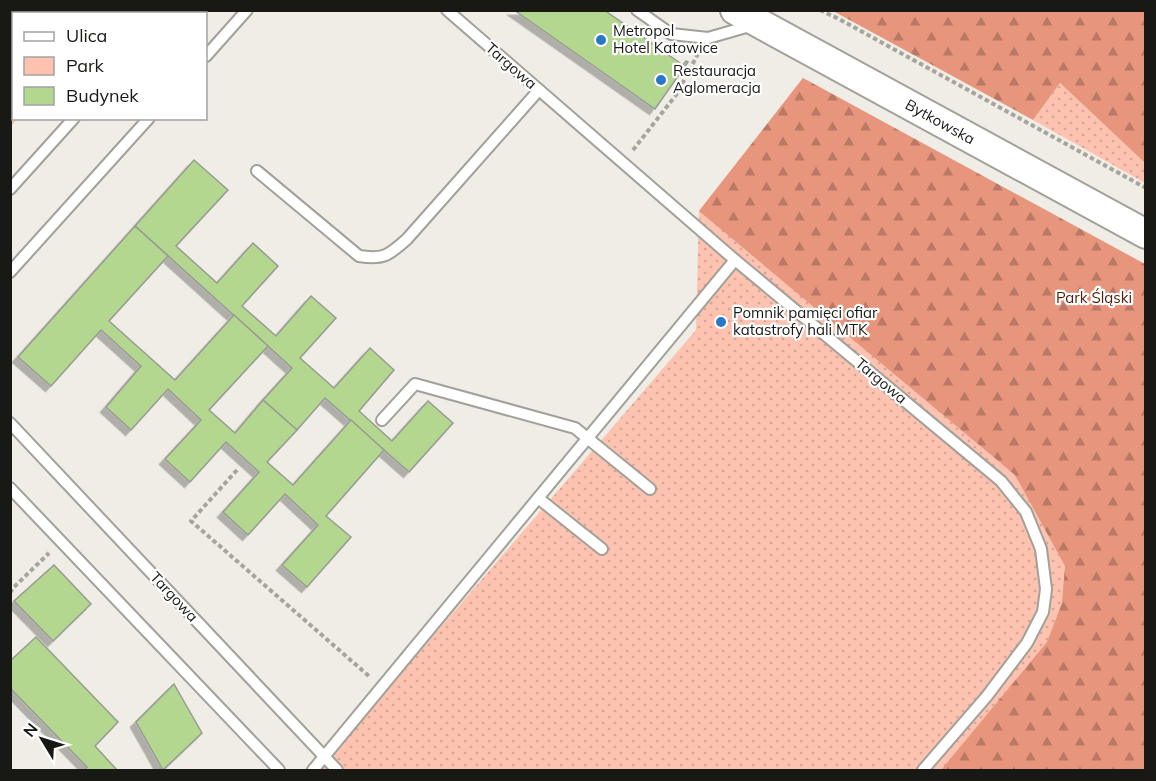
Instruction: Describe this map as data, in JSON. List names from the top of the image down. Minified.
{"streets":{"street":["Bytkowska"],"lane":["Targowa"]},"parks":["Park Śląski"],"places":["Metropol Hotel Katowice","Restauracja Aglomeracja","Pomnik pamięci ofiar katastrofy hali MTK"],"legend":["Ulica","Park","Budynek"],"north":"top left"}
